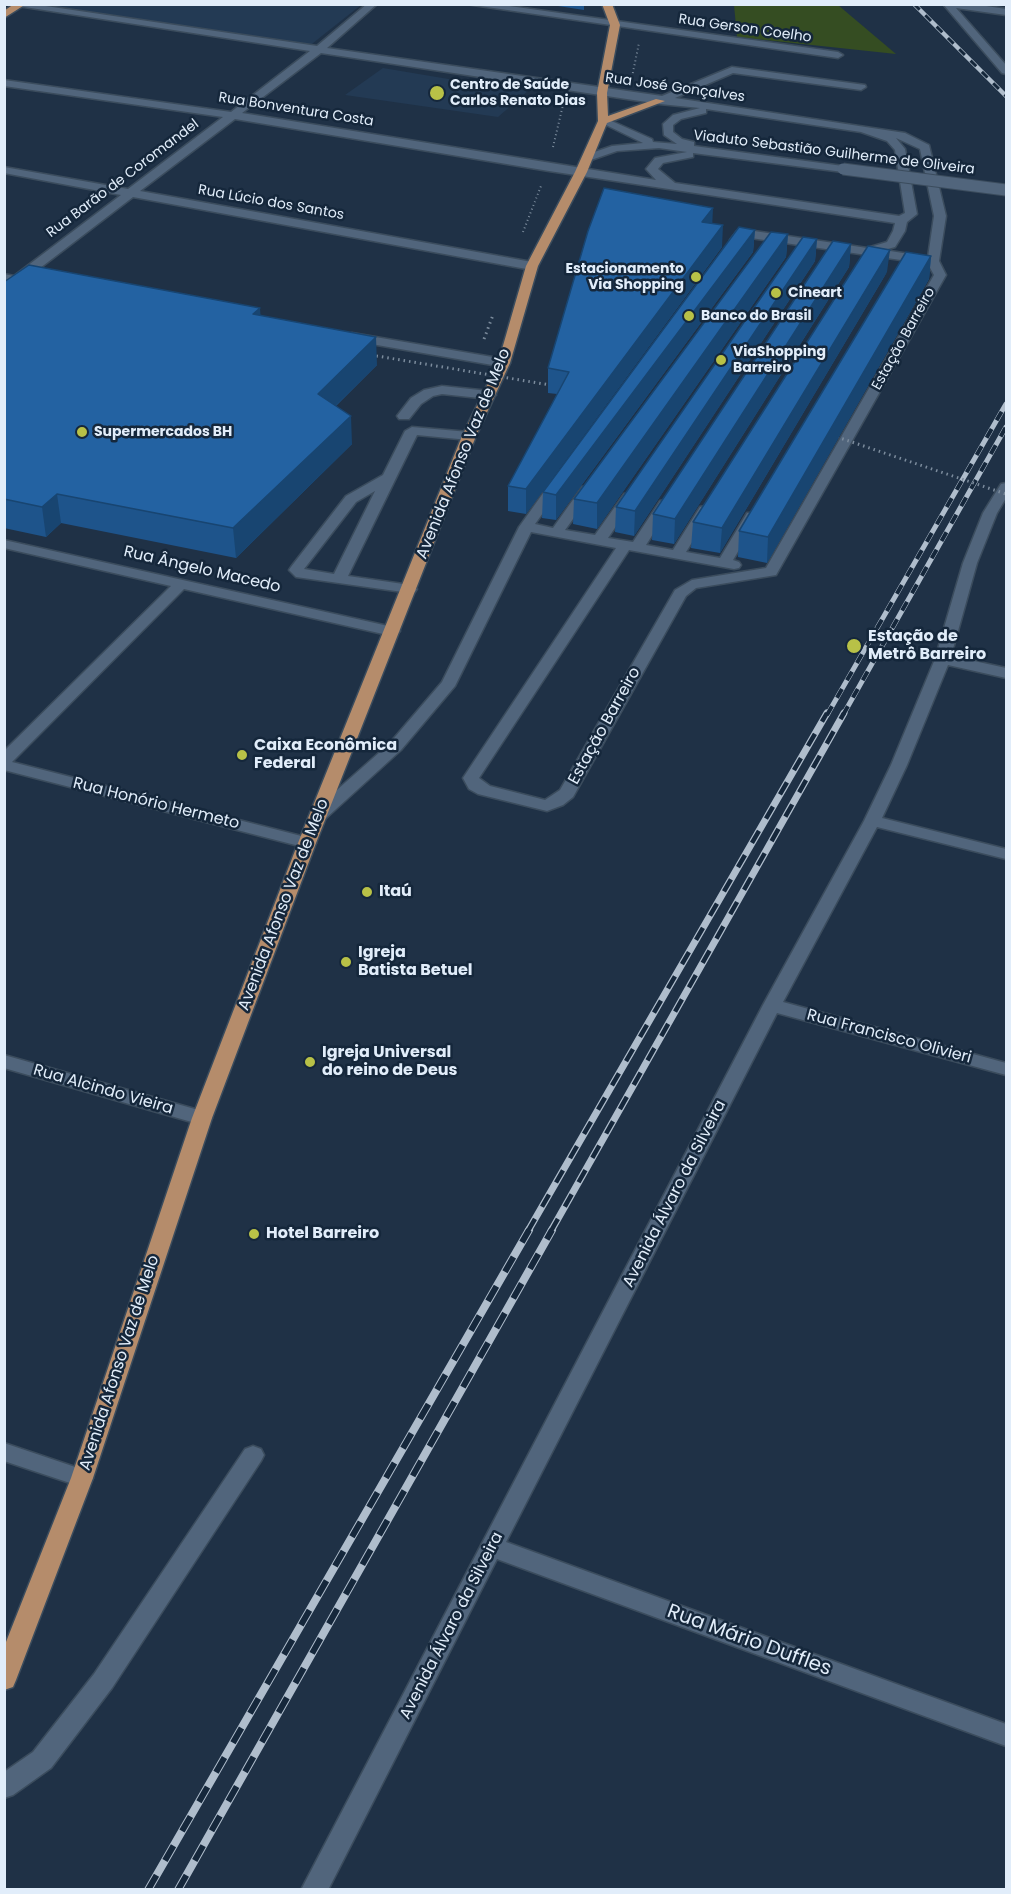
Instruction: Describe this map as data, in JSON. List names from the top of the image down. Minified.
{"streets":{"main road":["Avenida Afonso Vaz de Melo"],"street":["Rua Gerson Coelho","Rua José Gonçalves","Rua Bonventura Costa","Viaduto Sebastião Guilherme de Oliveira","Rua Barão de Coromandel","Rua Lúcio dos Santos","Estação Barreiro","Rua Ângelo Macedo","Rua Honório Hermeto","Rua Francisco Olivieri","Rua Alcindo Vieira","Avenida Álvaro da Silveira","Rua Mário Duffles"]},"crossings":[["Rua Gerson Coelho","Avenida Afonso Vaz de Melo"],["Rua José Gonçalves","Rua Barão de Coromandel"],["Rua José Gonçalves","Estação Barreiro"],["Rua José Gonçalves","Avenida Afonso Vaz de Melo"],["Rua Bonventura Costa","Viaduto Sebastião Guilherme de Oliveira"],["Rua Bonventura Costa","Rua Barão de Coromandel"],["Rua Bonventura Costa","Avenida Afonso Vaz de Melo"],["Viaduto Sebastião Guilherme de Oliveira","Avenida Afonso Vaz de Melo"],["Rua Barão de Coromandel","Rua Lúcio dos Santos"],["Rua Lúcio dos Santos","Avenida Afonso Vaz de Melo"],["Avenida Afonso Vaz de Melo","Rua Ângelo Macedo"],["Avenida Afonso Vaz de Melo","Rua Honório Hermeto"],["Avenida Afonso Vaz de Melo","Rua Alcindo Vieira"],["Rua Francisco Olivieri","Avenida Álvaro da Silveira"],["Avenida Álvaro da Silveira","Rua Mário Duffles"]],"places":["Centro de Saúde Carlos Renato Dias","Estacionamento Via Shopping","Cineart","Banco do Brasil","ViaShopping Barreiro","Supermercados BH","Estação de Metrô Barreiro","Caixa Econômica Federal","Itaú","Igreja Batista Betuel","Igreja Universal do reino de Deus","Hotel Barreiro"]}
